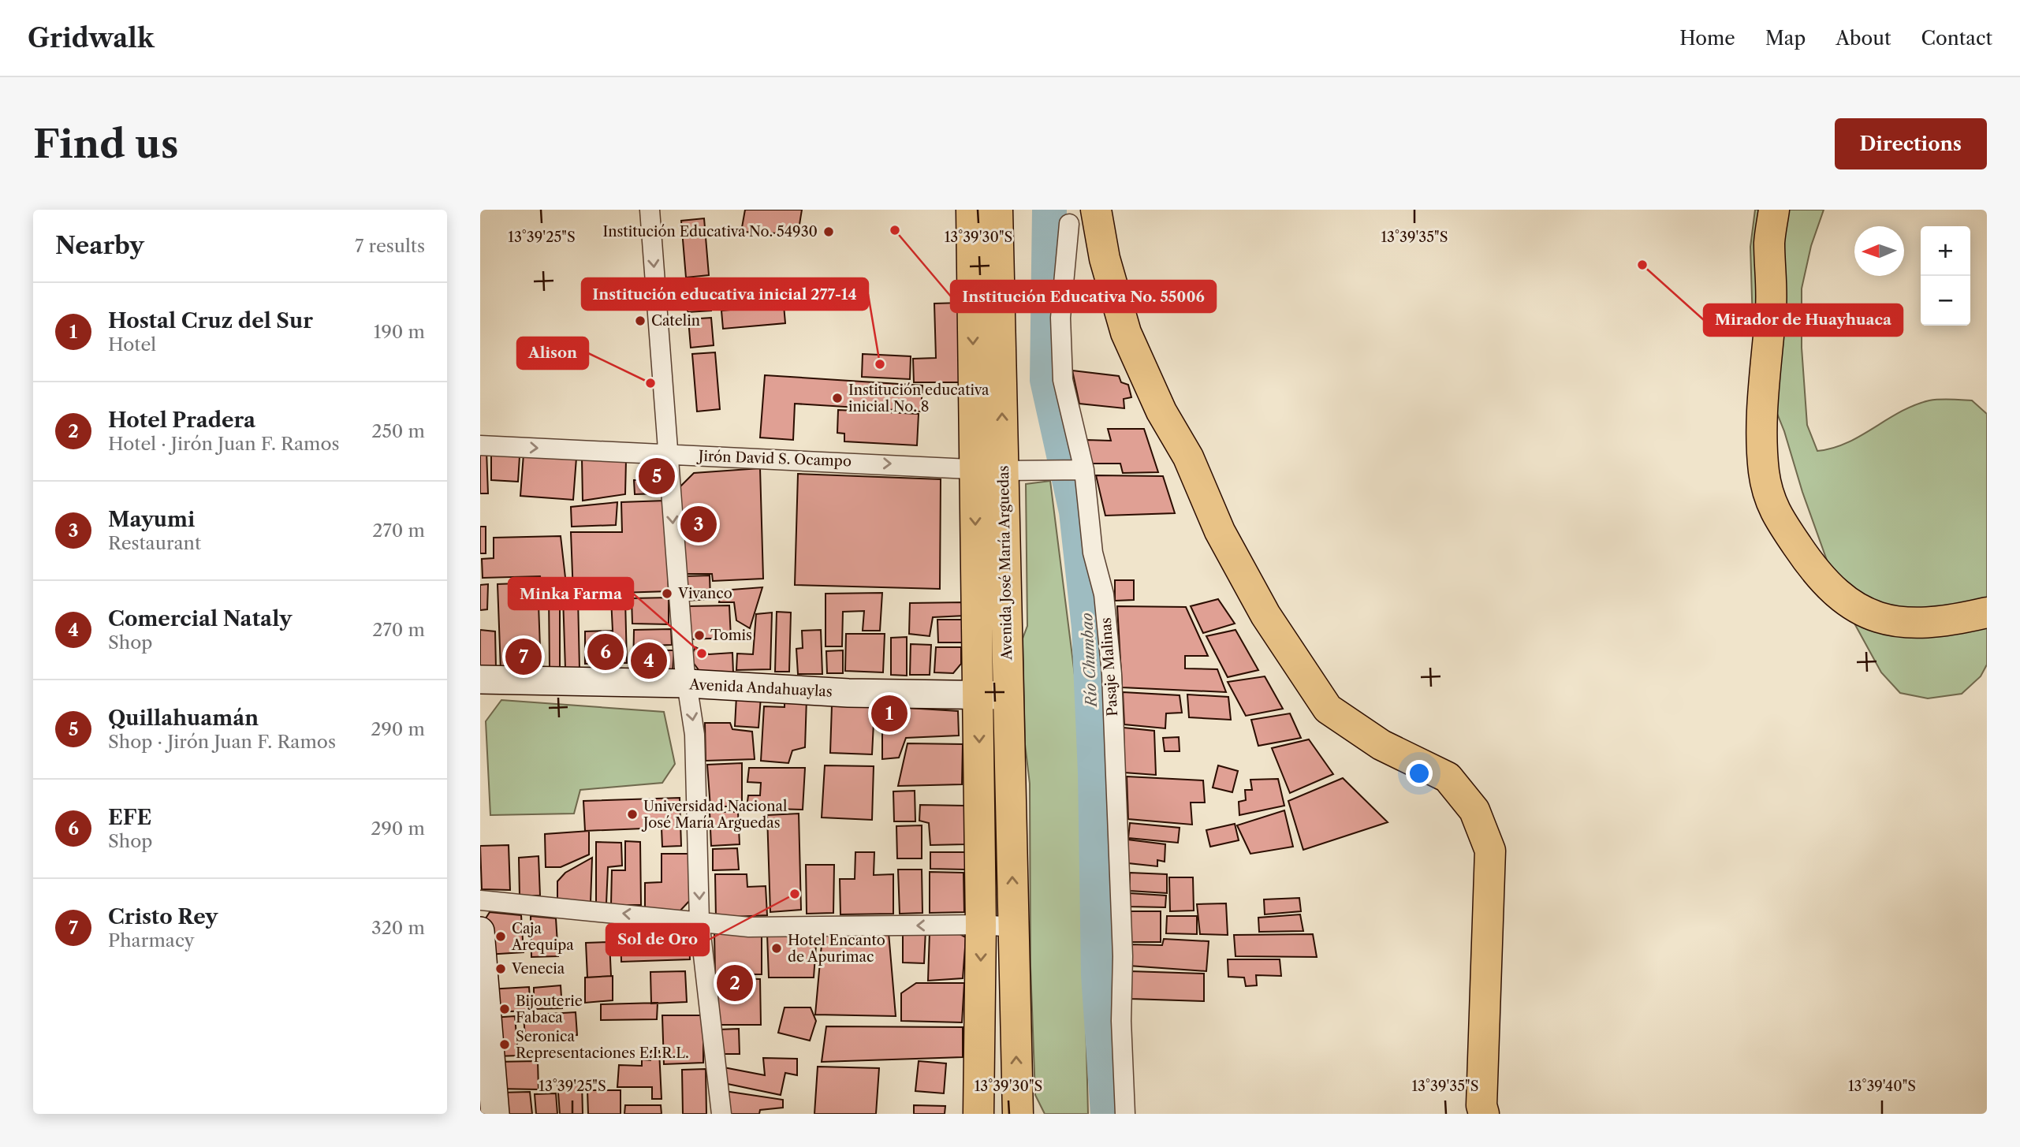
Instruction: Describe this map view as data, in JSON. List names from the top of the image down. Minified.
{"streets":{"highway":["Avenida José María Arguedas"],"street":["Jirón David S. Ocampo","Pasaje Malinas","Avenida Andahuaylas"]},"crossings":[["Jirón David S. Ocampo","Avenida José María Arguedas"],["Jirón David S. Ocampo","Pasaje Malinas"],["Avenida José María Arguedas","Avenida Andahuaylas"]],"one_way":["Jirón David S. Ocampo"],"water":["Río Chumbao"],"places":["Institución Educativa No. 55006","Institución Educativa No. 54930","Mirador de Huayhuaca","Catelin","Institución educativa inicial 277-14","Alison","Institución educativa inicial No. 8","Vivanco","Tomis","Minka Farma","Universidad Nacional José María Arguedas","Sol de Oro","Caja Arequipa","Hotel Encanto de Apurimac","Venecia","Bijouterie Fabaca","Seronica Representaciones E.I.R.L."],"north":"left","page":{"header":"Gridwalk","nav":["Home","Map","About","Contact"],"buttons":"Directions","title":"Find us","heading":["Nearby","7 results"],"map_buttons":["+","−"],"list":[{"mark":"1","name":"Hostal Cruz del Sur","note":"Hotel","value":"190 m"},{"mark":"2","name":"Hotel Pradera","note":"Hotel · Jirón Juan F. Ramos","value":"250 m"},{"mark":"3","name":"Mayumi","note":"Restaurant","value":"270 m"},{"mark":"4","name":"Comercial Nataly","note":"Shop","value":"270 m"},{"mark":"5","name":"Quillahuamán","note":"Shop · Jirón Juan F. Ramos","value":"290 m"},{"mark":"6","name":"EFE","note":"Shop","value":"290 m"},{"mark":"7","name":"Cristo Rey","note":"Pharmacy","value":"320 m"}],"pins":["5","3","6","7","4","1","2"]},"coordinates":["13°39'25\"S","13°39'30\"S","13°39'35\"S","13°39'40\"S"]}
